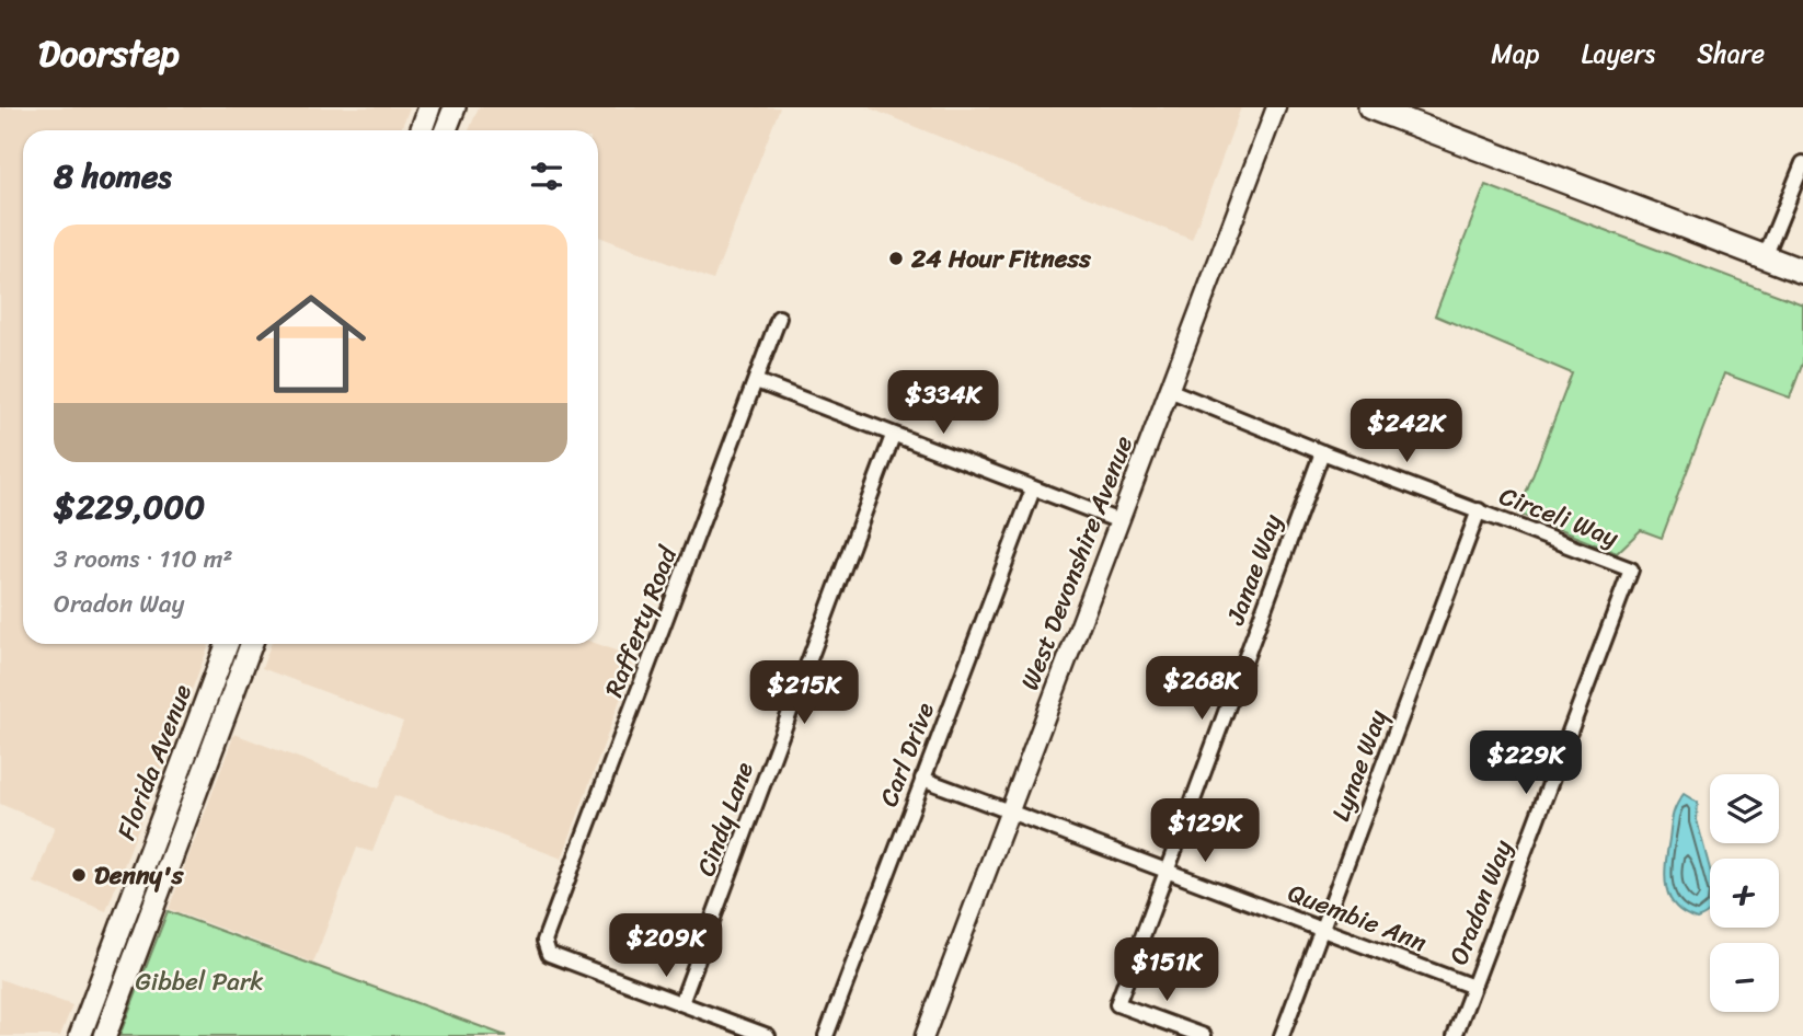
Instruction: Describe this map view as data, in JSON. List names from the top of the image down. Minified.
{"streets":{"main road":["Florida Avenue"],"street":["Circeli Way","West Devonshire Avenue","Janae Way","Rafferty Road","Carl Drive","Lynae Way","Cindy Lane","Oradon Way","Quembie Ann"]},"crossings":[["Circeli Way","West Devonshire Avenue"],["Circeli Way","Janae Way"],["Circeli Way","Lynae Way"],["Circeli Way","Oradon Way"],["West Devonshire Avenue","Quembie Ann"],["Janae Way","Quembie Ann"],["Rafferty Road","Cindy Lane"],["Carl Drive","Quembie Ann"],["Lynae Way","Quembie Ann"],["Oradon Way","Quembie Ann"]],"parks":["Gibbel Park"],"places":["24 Hour Fitness","Denny's"],"page":{"header":"Doorstep","nav":["Map","Layers","Share"],"heading":"8 homes","list":[{"name":"$229,000","note":"3 rooms · 110 m² · Oradon Way"}],"price":["$334K","$242K","$268K","$215K","$229K","$129K","$209K","$151K"],"map_buttons":["+","−"]}}
